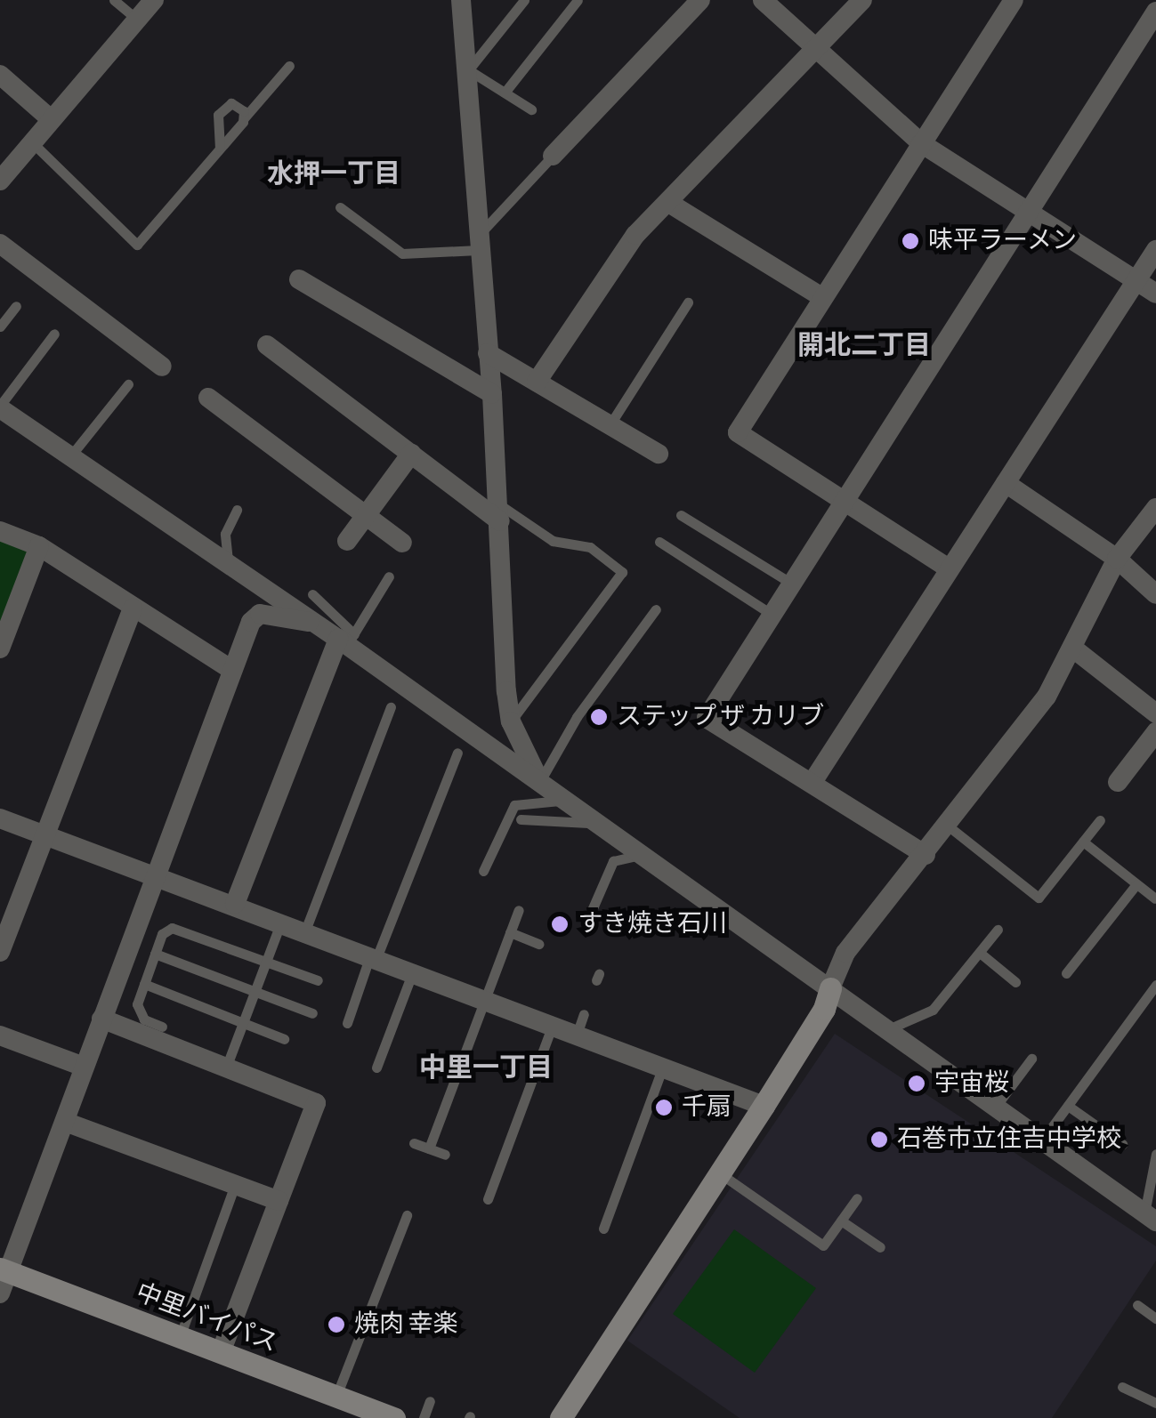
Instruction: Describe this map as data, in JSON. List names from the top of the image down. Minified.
{"streets":{"street":["中里バイパス"]},"districts":["水押一丁目","開北二丁目","中里一丁目"],"places":["味平ラーメン","ステップ ザ カリブ","すき焼き石川","宇宙桜","千扇","石巻市立住吉中学校","焼肉 幸楽"]}
